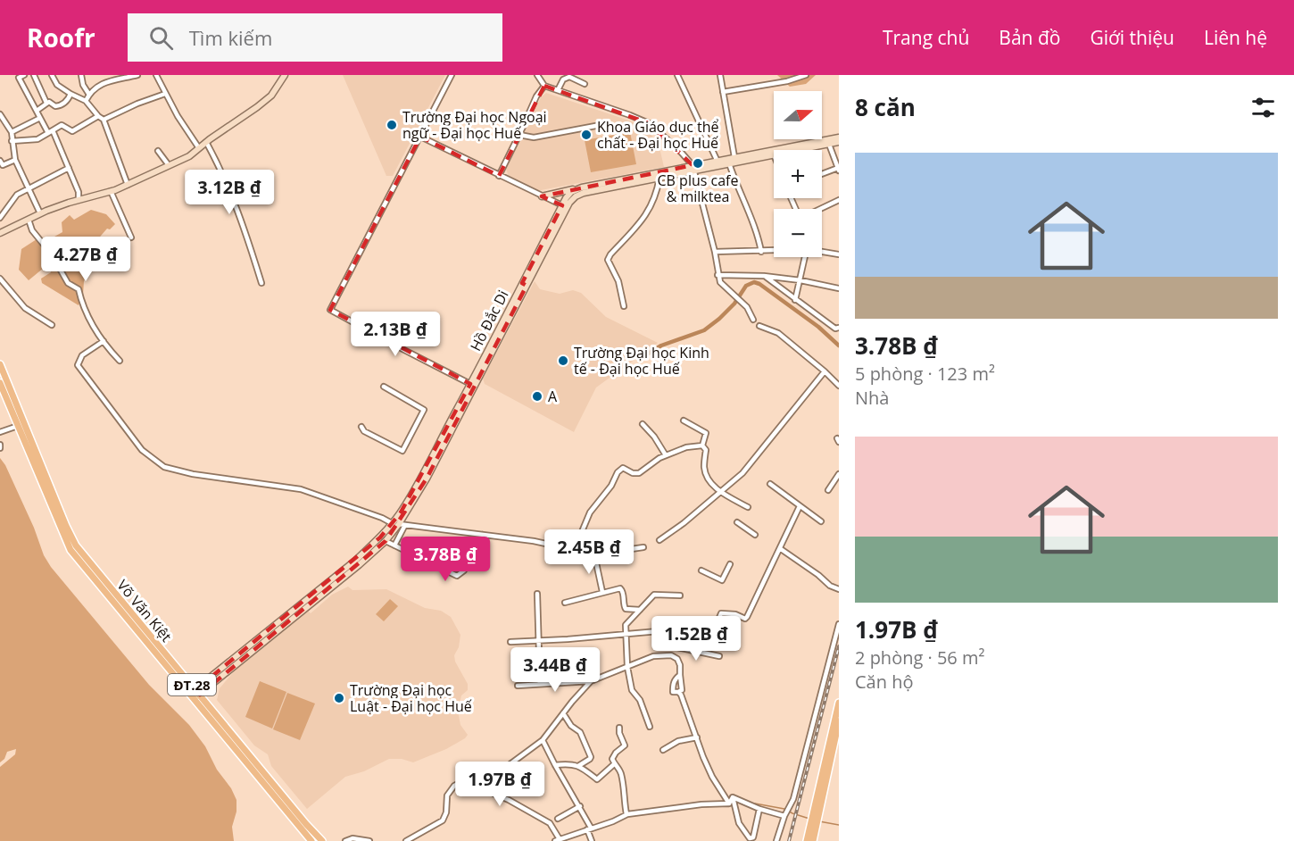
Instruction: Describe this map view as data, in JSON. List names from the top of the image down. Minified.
{"streets":{"main road":["Võ Văn Kiệt","ĐT.28"],"street":["Hồ Đắc Di"]},"crossings":[["Hồ Đắc Di","Võ Văn Kiệt"]],"places":["Trường Đại học Ngoại ngữ - Đại học Huế","Khoa Giáo dục thể chất - Đại học Huế","CB plus cafe & milktea","Trường Đại học Kinh tế - Đại học Huế","A","Trường Đại học Luật - Đại học Huế"],"north":"right","page":{"header":"Roofr","search":"Tìm kiếm","nav":["Trang chủ","Bản đồ","Giới thiệu","Liên hệ"],"heading":"8 căn","map_buttons":["+","−"],"list":[{"name":"3.78B ₫","note":"5 phòng · 123 m² · Nhà"},{"name":"1.97B ₫","note":"2 phòng · 56 m² · Căn hộ"}],"price":["3.12B ₫","4.27B ₫","2.13B ₫","2.45B ₫","3.78B ₫","1.52B ₫","3.44B ₫","1.97B ₫"]}}
